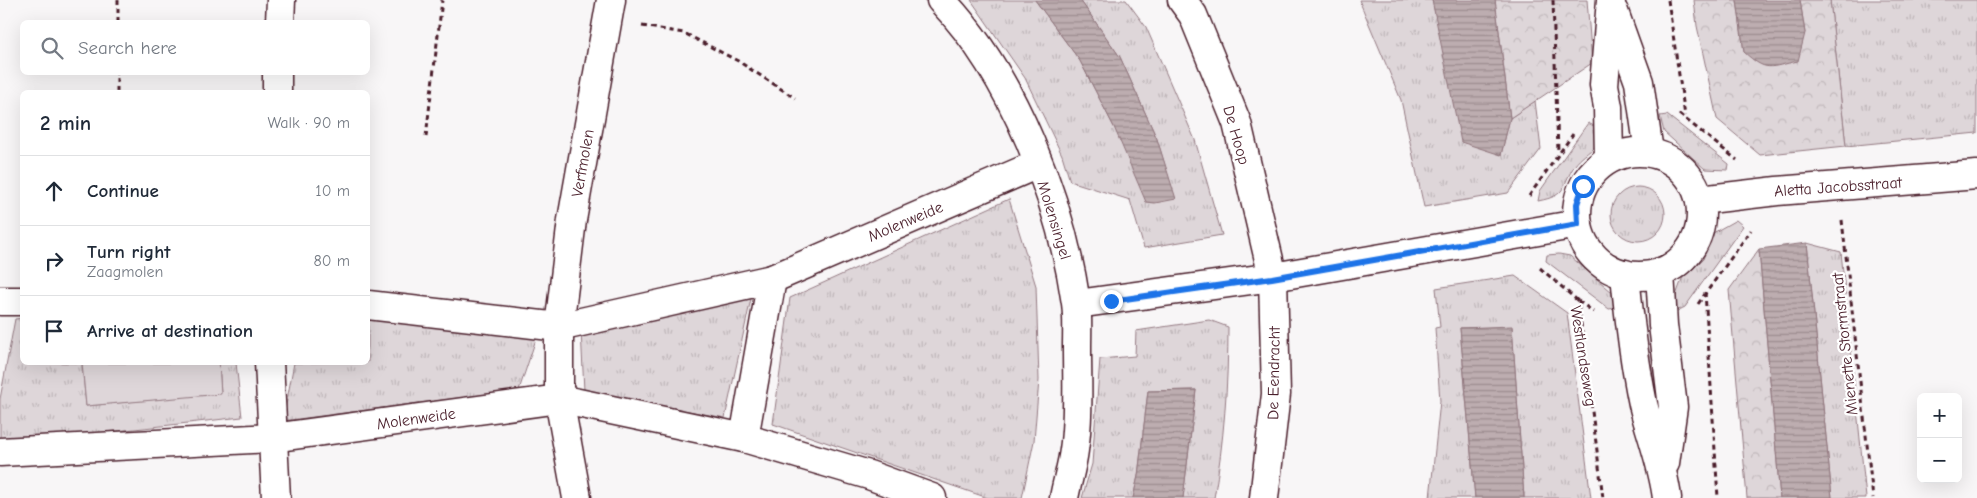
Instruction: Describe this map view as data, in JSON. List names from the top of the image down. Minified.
{"streets":{"street":["De Hoop","Verfmolen","Aletta Jacobsstraat","Molensingel","Molenweide","De Eendracht"],"path":["Mienette Stormstraat","Westlandseweg"]},"crossings":[["De Hoop","De Eendracht"],["Verfmolen","Molenweide"],["Aletta Jacobsstraat","Mienette Stormstraat"],["Molensingel","Molenweide"]],"page":{"search":"Search here","heading":["2 min","Walk · 90 m"],"list":[["Continue","10 m"],["Turn right","Zaagmolen","80 m"],"Arrive at destination"],"map_buttons":["+","−"]}}
